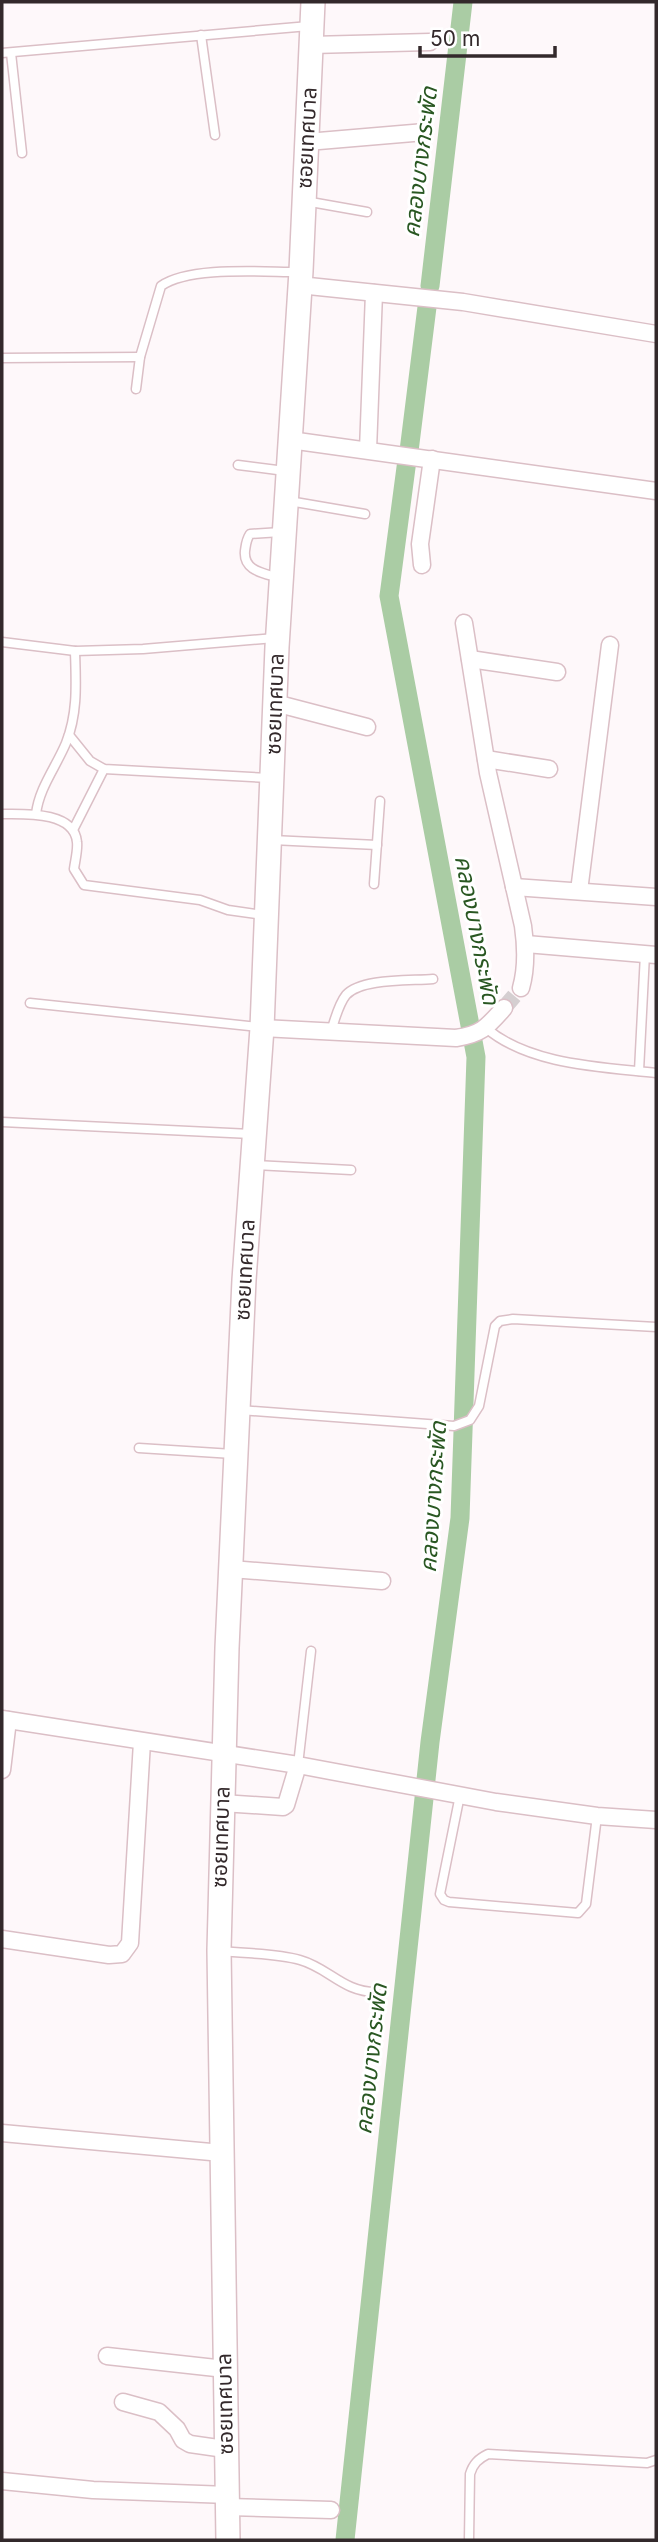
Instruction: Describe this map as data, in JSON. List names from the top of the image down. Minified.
{"streets":{"street":["ซอยเทศบาล"]},"water":["คลองบางกระพัด"],"scale_bar":"50 m"}
